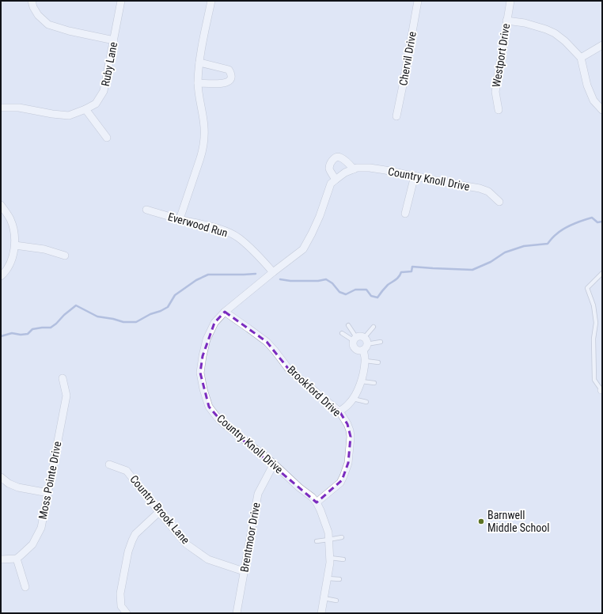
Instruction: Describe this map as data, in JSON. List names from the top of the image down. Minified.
{"streets":{"street":["Westport Drive","Chervil Drive","Ruby Lane","Country Knoll Drive","Everwood Run","Brookford Drive","Moss Pointe Drive","Country Brook Lane","Brentmoor Drive"]},"crossings":[["Country Knoll Drive","Everwood Run"],["Country Knoll Drive","Brookford Drive"],["Country Knoll Drive","Brentmoor Drive"],["Country Brook Lane","Brentmoor Drive"]],"places":["Barnwell Middle School"]}
